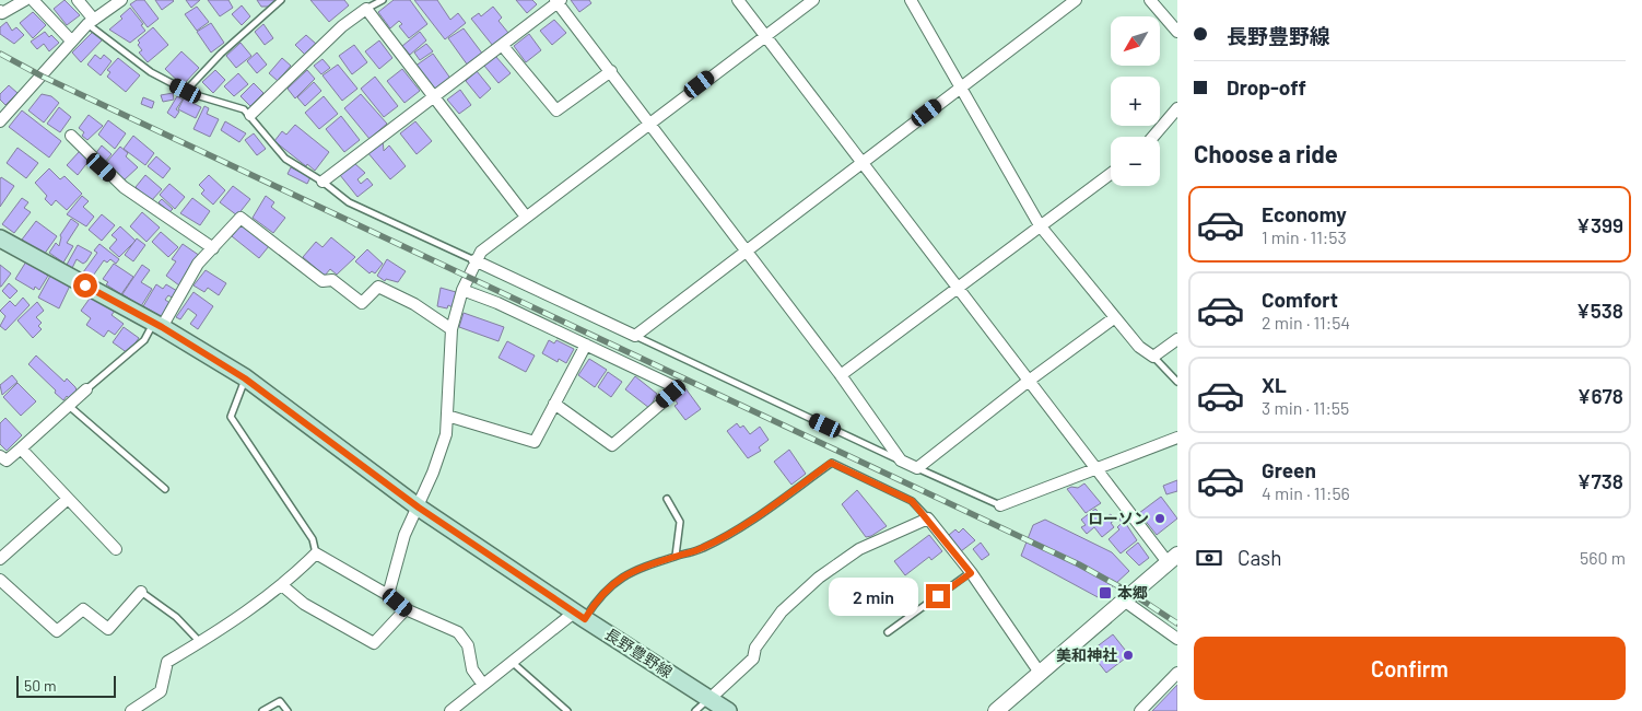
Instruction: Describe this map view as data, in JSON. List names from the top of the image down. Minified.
{"streets":{"main road":["長野豊野線"]},"places":{"other":["ローソン","美和神社"],"transit":["本郷"]},"scale_bar":"50 m","north":"bottom left","page":{"banner":["長野豊野線","Drop-off"],"map_buttons":["+","−"],"heading":"Choose a ride","list":[{"name":"Economy","note":"1 min · 11:53","value":"¥399"},{"name":"Comfort","note":"2 min · 11:54","value":"¥538"},{"name":"XL","note":"3 min · 11:55","value":"¥678"},{"name":"Green","note":"4 min · 11:56","value":"¥738"}],"pay":["Cash","560 m"],"bubble":"2 min","buttons":"Confirm","scale":"50 m"}}
